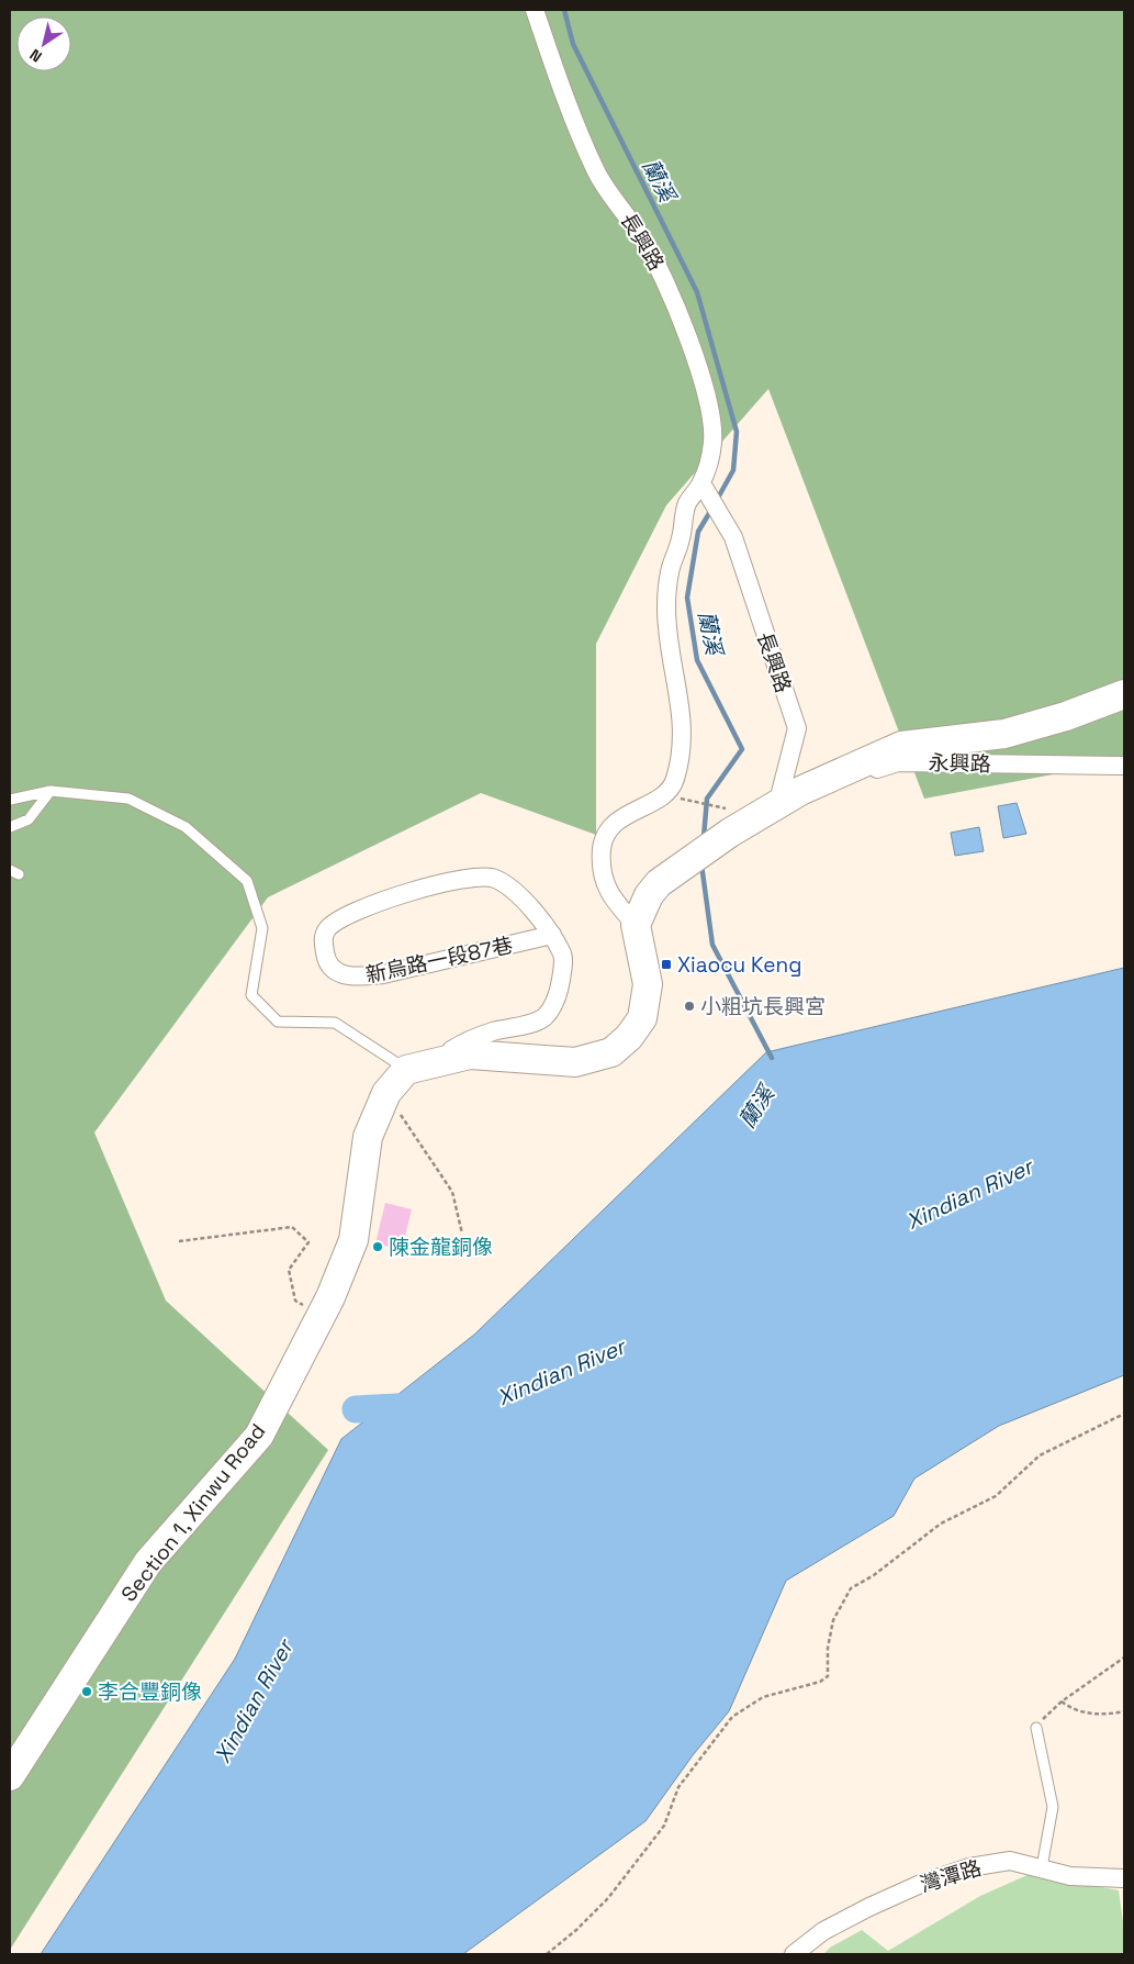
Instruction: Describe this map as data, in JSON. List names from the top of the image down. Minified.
{"streets":{"main road":["Section 1, Xinwu Road"],"street":["長興路","永興路","新烏路一段87巷","灣潭路"]},"crossings":[["長興路","永興路"]],"water":["蘭溪","Xindian River"],"places":{"transit":["Xiaocu Keng"],"other":["小粗坑長興宮","陳金龍銅像","李合豐銅像"]},"north":"bottom left"}
